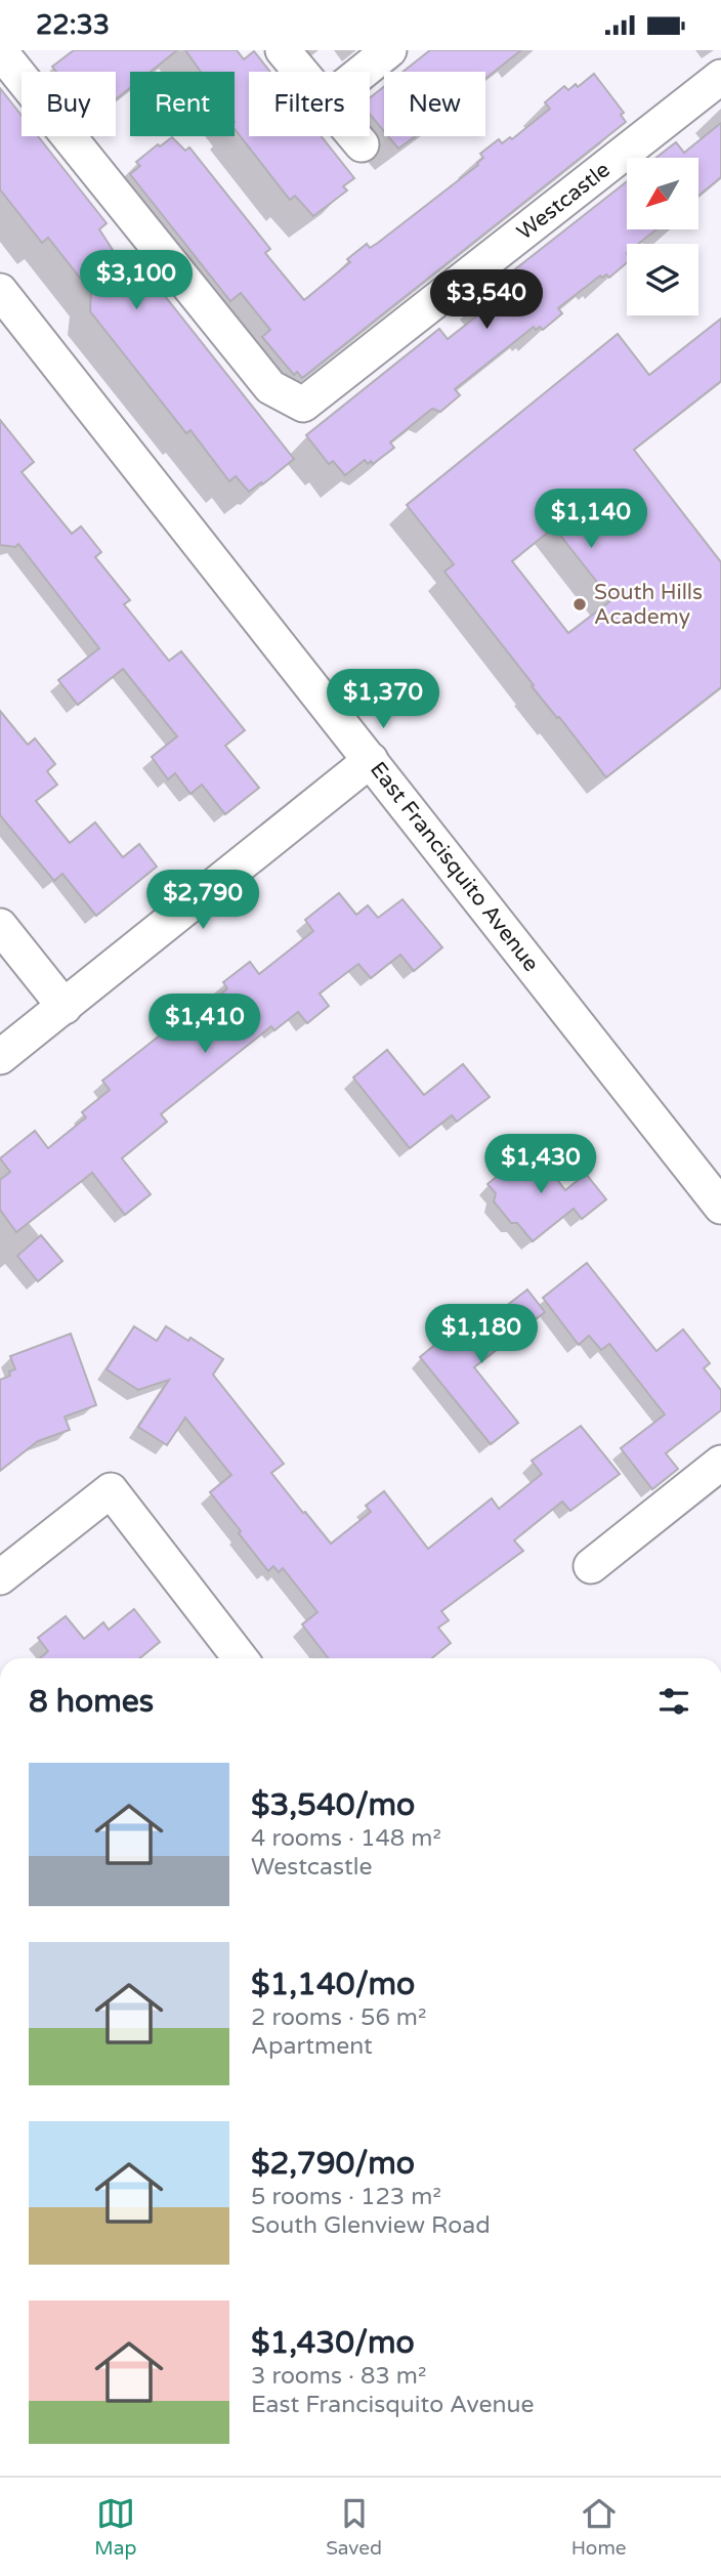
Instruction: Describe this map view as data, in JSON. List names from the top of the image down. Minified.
{"streets":{"street":["Westcastle","East Francisquito Avenue"]},"places":["South Hills Academy"],"north":"bottom left","page":{"status":"22:33","chip":["Buy","Rent","Filters","New"],"price":["$3,100","$3,540","$1,140","$1,370","$2,790","$1,410","$1,430","$1,180"],"heading":"8 homes","list":[{"name":"$3,540/mo","note":"4 rooms · 148 m² · Westcastle"},{"name":"$1,140/mo","note":"2 rooms · 56 m² · Apartment"},{"name":"$2,790/mo","note":"5 rooms · 123 m² · South Glenview Road"},{"name":"$1,430/mo","note":"3 rooms · 83 m² · East Francisquito Avenue"}],"tabs":["Map","Saved","Home"]}}
